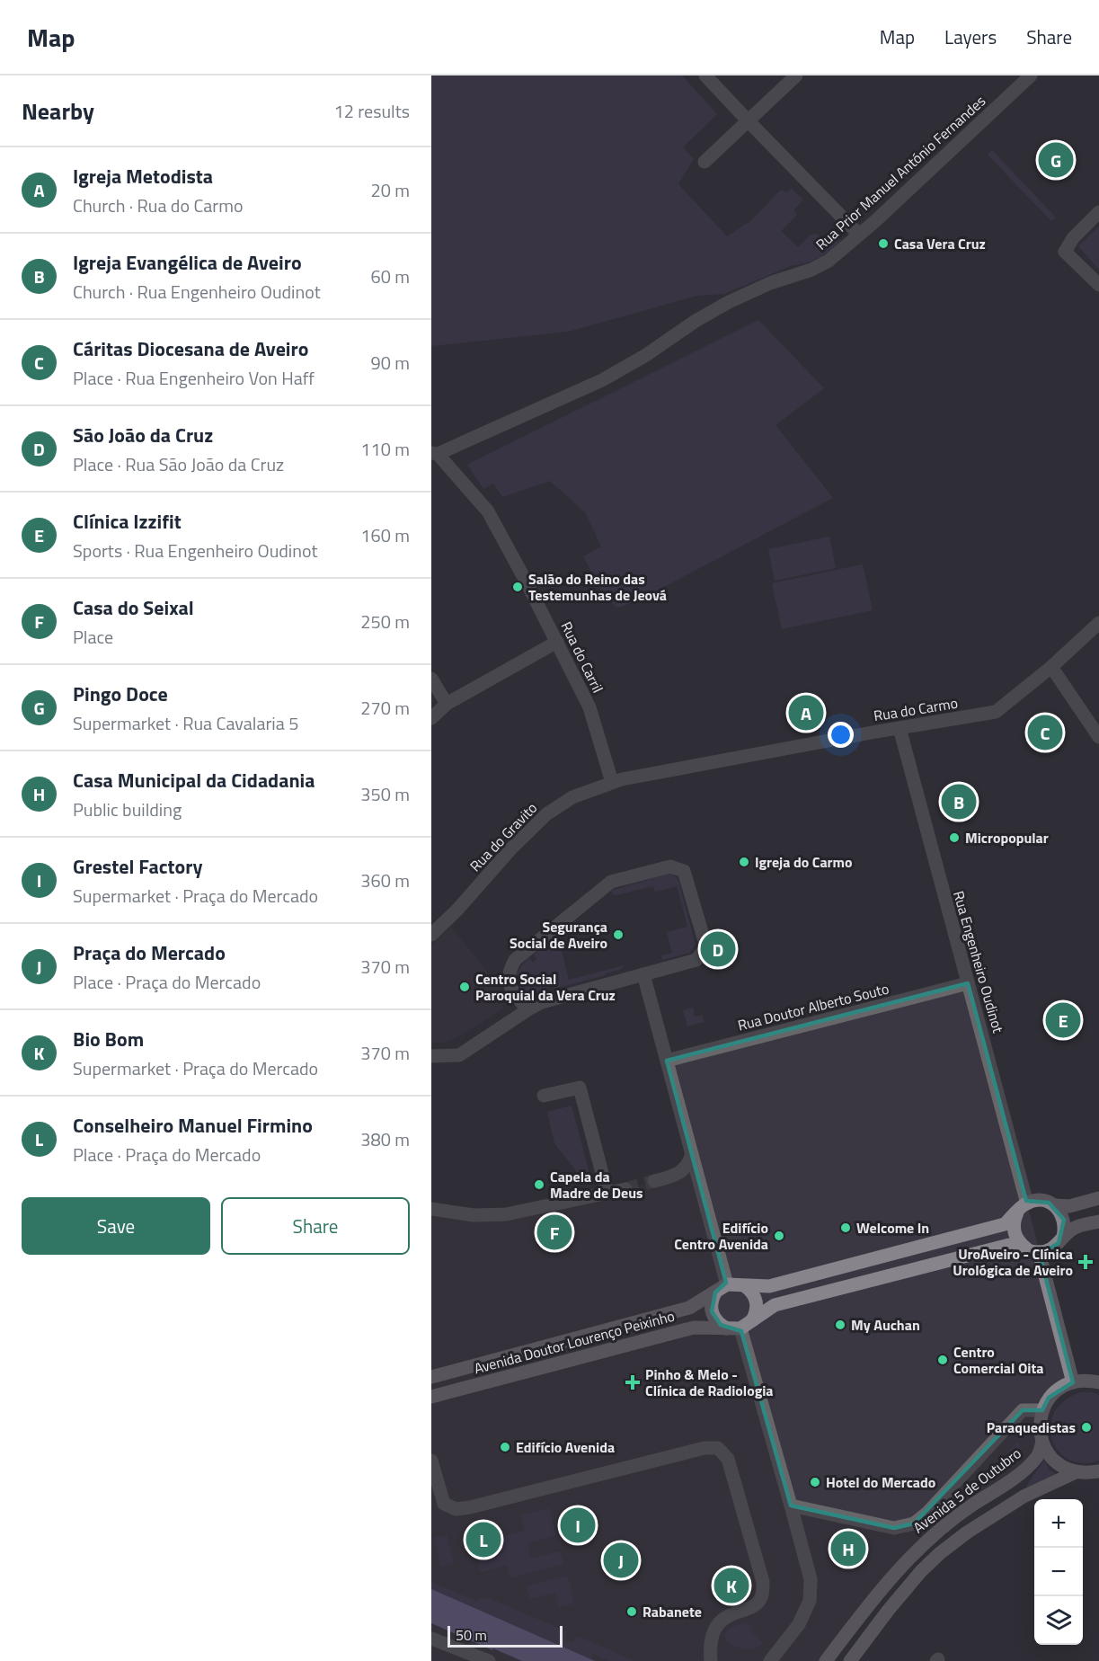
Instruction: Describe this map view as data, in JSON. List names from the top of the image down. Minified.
{"streets":{"main road":["Avenida Doutor Lourenço Peixinho","Avenida 5 de Outubro"],"street":["Rua Prior Manuel António Fernandes","Rua do Carril","Rua do Carmo","Rua do Gravito","Rua Engenheiro Oudinot","Rua Doutor Alberto Souto"]},"crossings":[["Rua Prior Manuel António Fernandes","Rua do Carril"],["Rua do Carril","Rua do Carmo"],["Rua do Carril","Rua do Gravito"],["Rua do Carmo","Rua do Gravito"],["Rua do Carmo","Rua Engenheiro Oudinot"],["Rua Engenheiro Oudinot","Rua Doutor Alberto Souto"]],"places":{"other":["Casa Vera Cruz","Salão do Reino das Testemunhas de Jeová","Micropopular","Igreja do Carmo","Segurança Social de Aveiro","Centro Social Paroquial da Vera Cruz","Capela da Madre de Deus","Welcome In","Edifício Centro Avenida","My Auchan","Centro Comercial Oita","Paraquedistas","Edifício Avenida","Hotel do Mercado","Rabanete"],"health":["UroAveiro - Clínica Urológica de Aveiro","Pinho & Melo - Clínica de Radiologia"]},"scale_bar":"50 m","page":{"header":"Map","nav":["Map","Layers","Share"],"heading":["Nearby","12 results"],"pins":["G","A","C","B","D","E","F","I","L","H","J","K"],"list":[{"mark":"A","name":"Igreja Metodista","note":"Church · Rua do Carmo","value":"20 m"},{"mark":"B","name":"Igreja Evangélica de Aveiro","note":"Church · Rua Engenheiro Oudinot","value":"60 m"},{"mark":"C","name":"Cáritas Diocesana de Aveiro","note":"Place · Rua Engenheiro Von Haff","value":"90 m"},{"mark":"D","name":"São João da Cruz","note":"Place · Rua São João da Cruz","value":"110 m"},{"mark":"E","name":"Clínica Izzifit","note":"Sports · Rua Engenheiro Oudinot","value":"160 m"},{"mark":"F","name":"Casa do Seixal","note":"Place","value":"250 m"},{"mark":"G","name":"Pingo Doce","note":"Supermarket · Rua Cavalaria 5","value":"270 m"},{"mark":"H","name":"Casa Municipal da Cidadania","note":"Public building","value":"350 m"},{"mark":"I","name":"Grestel Factory","note":"Supermarket · Praça do Mercado","value":"360 m"},{"mark":"J","name":"Praça do Mercado","note":"Place · Praça do Mercado","value":"370 m"},{"mark":"K","name":"Bio Bom","note":"Supermarket · Praça do Mercado","value":"370 m"},{"mark":"L","name":"Conselheiro Manuel Firmino","note":"Place · Praça do Mercado","value":"380 m"}],"buttons":["Save","Share"],"map_buttons":["+","−"],"scale":"50 m"}}
